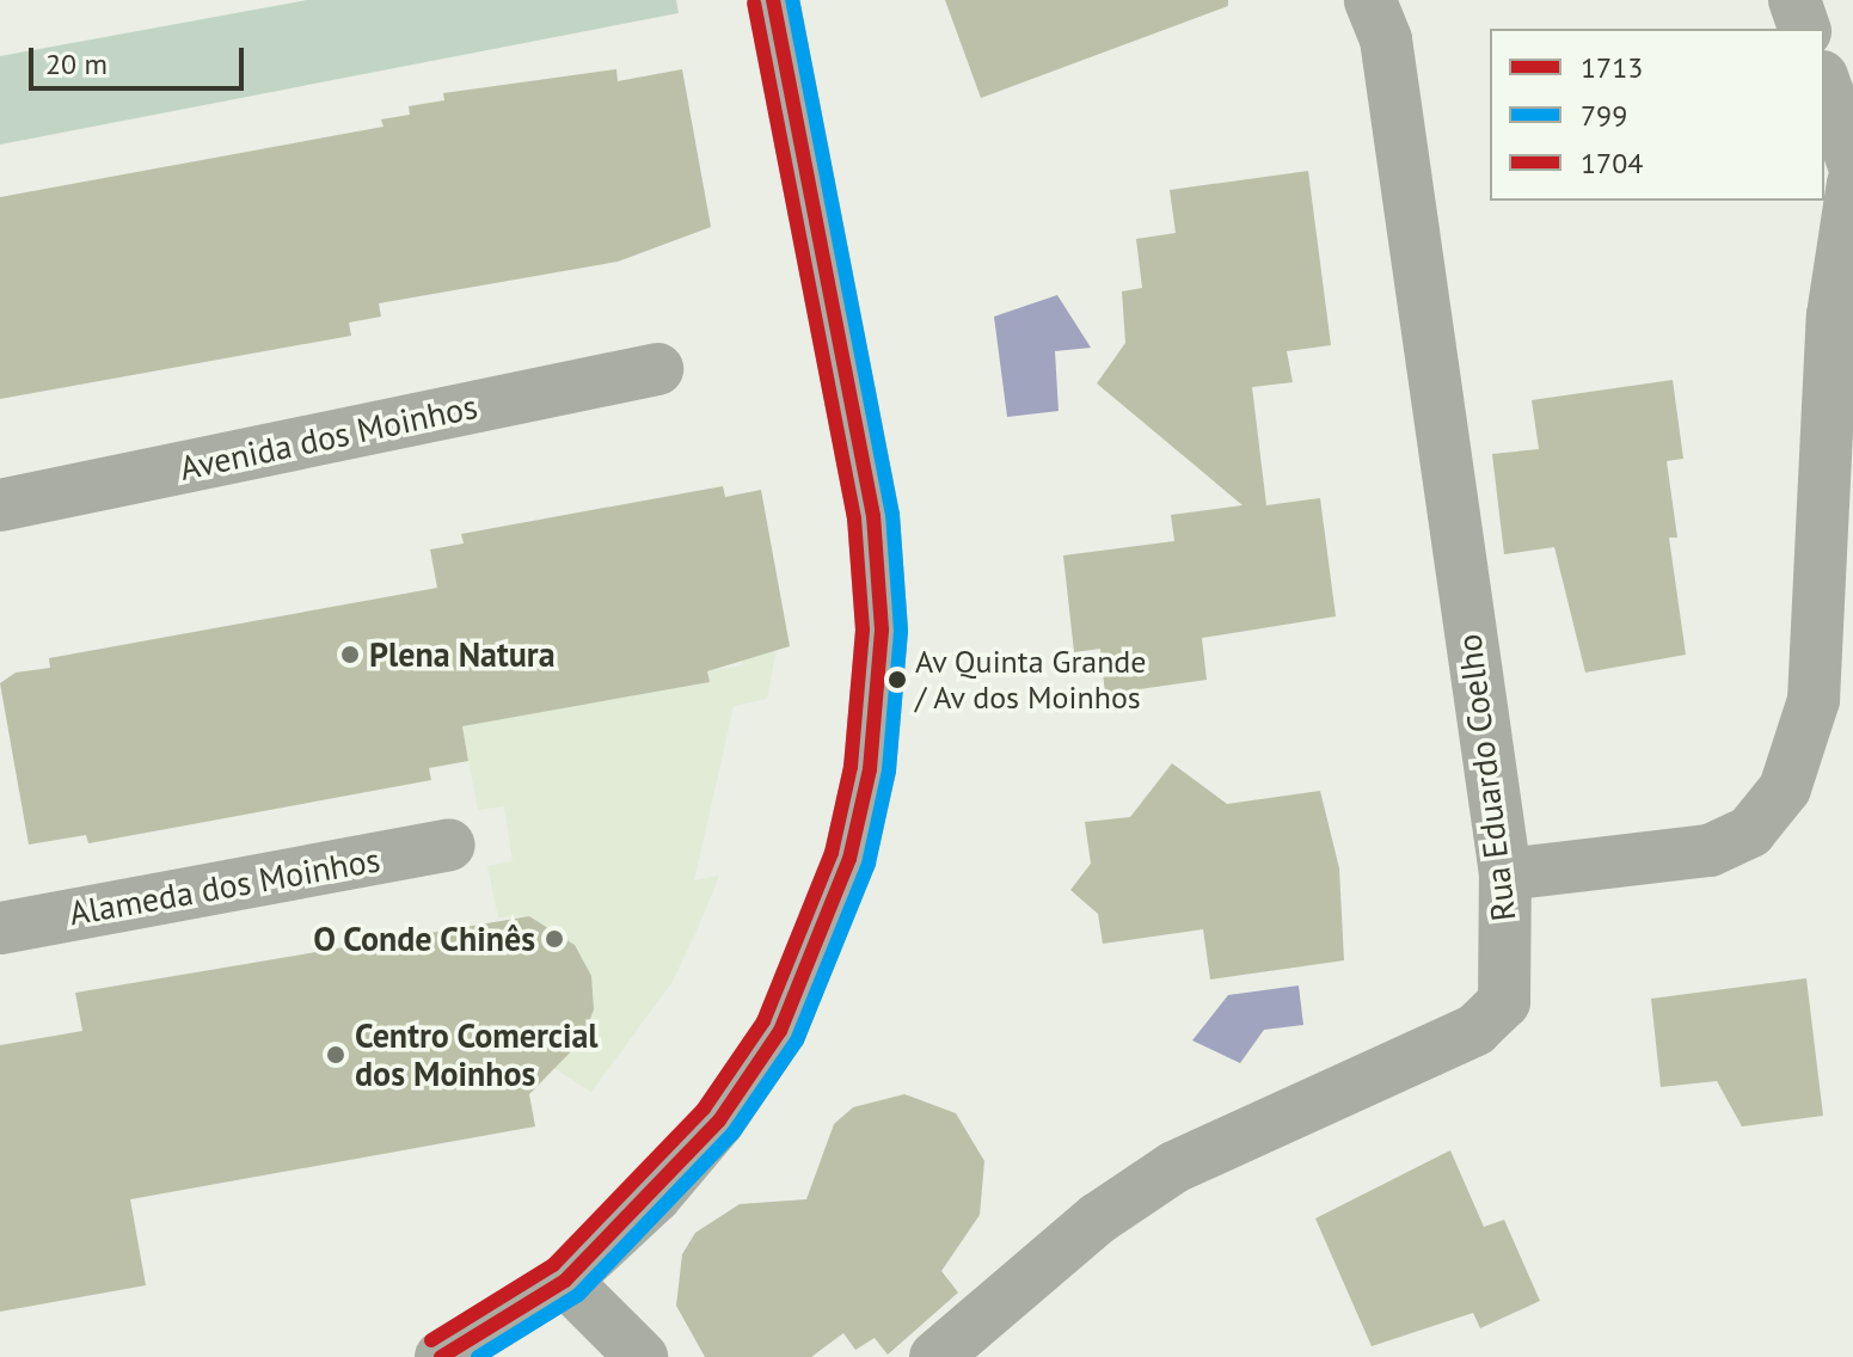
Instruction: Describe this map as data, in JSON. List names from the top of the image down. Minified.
{"streets":{"street":["Avenida dos Moinhos","Rua Eduardo Coelho","Alameda dos Moinhos"]},"places":["Plena Natura","Av Quinta Grande / Av dos Moinhos","O Conde Chinês","Centro Comercial dos Moinhos"],"lines":["transit line 1713","transit line 799","transit line 1704"],"legend":["1713","799","1704"],"scale_bar":"20 m"}
